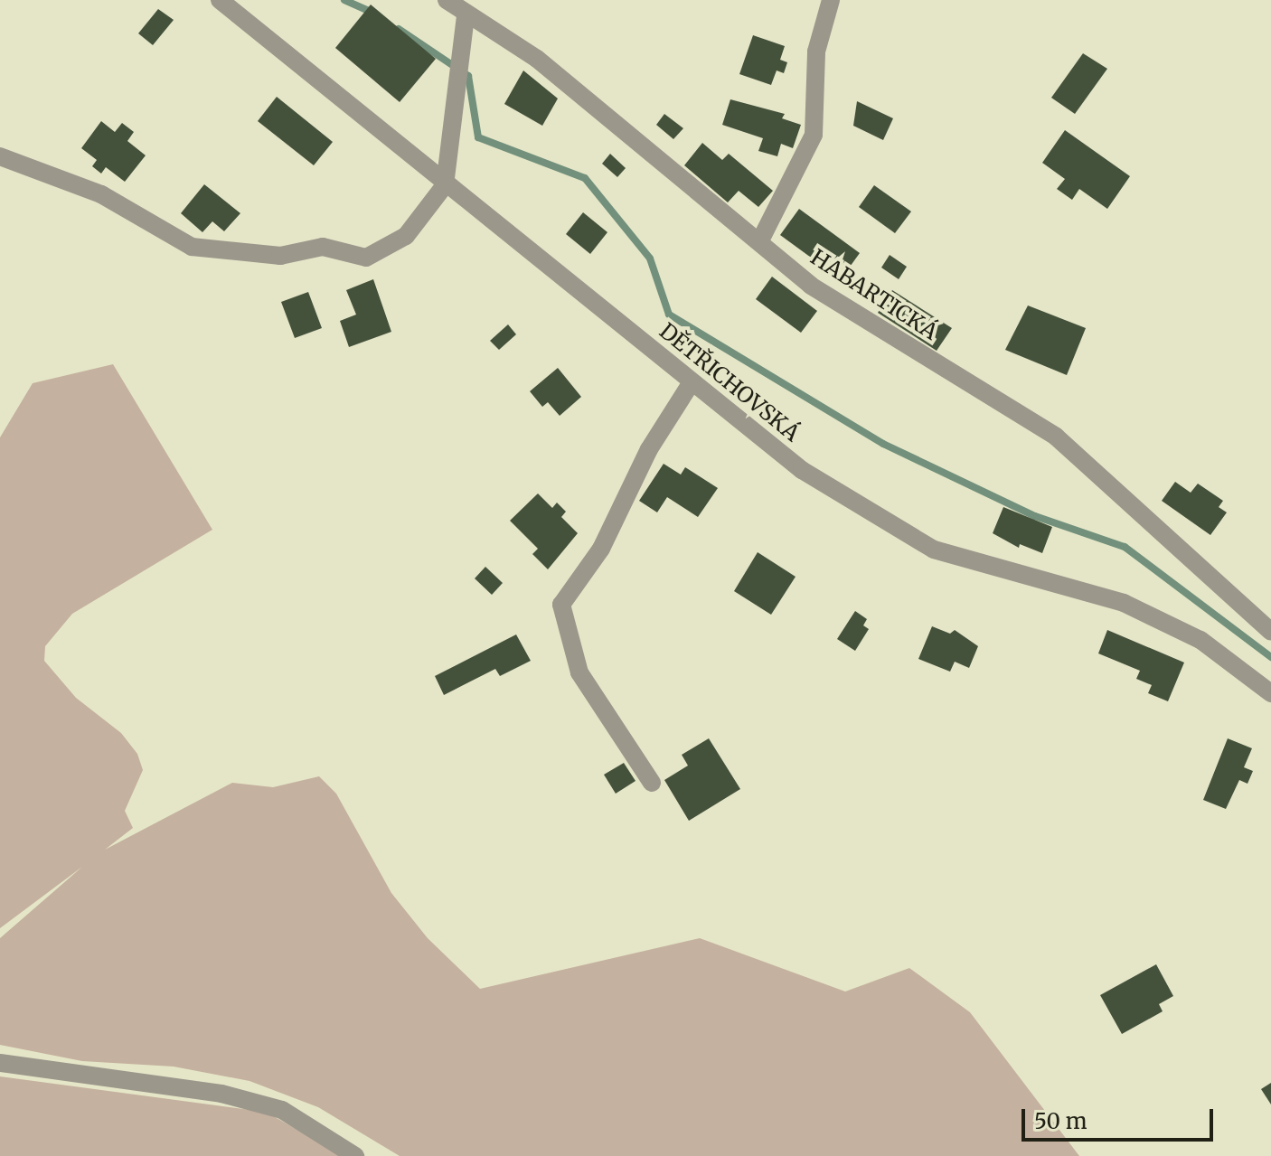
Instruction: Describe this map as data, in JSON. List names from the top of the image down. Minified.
{"streets":{"street":["HABARTICKÁ","DĚTŘICHOVSKÁ"]},"scale_bar":"50 m"}
